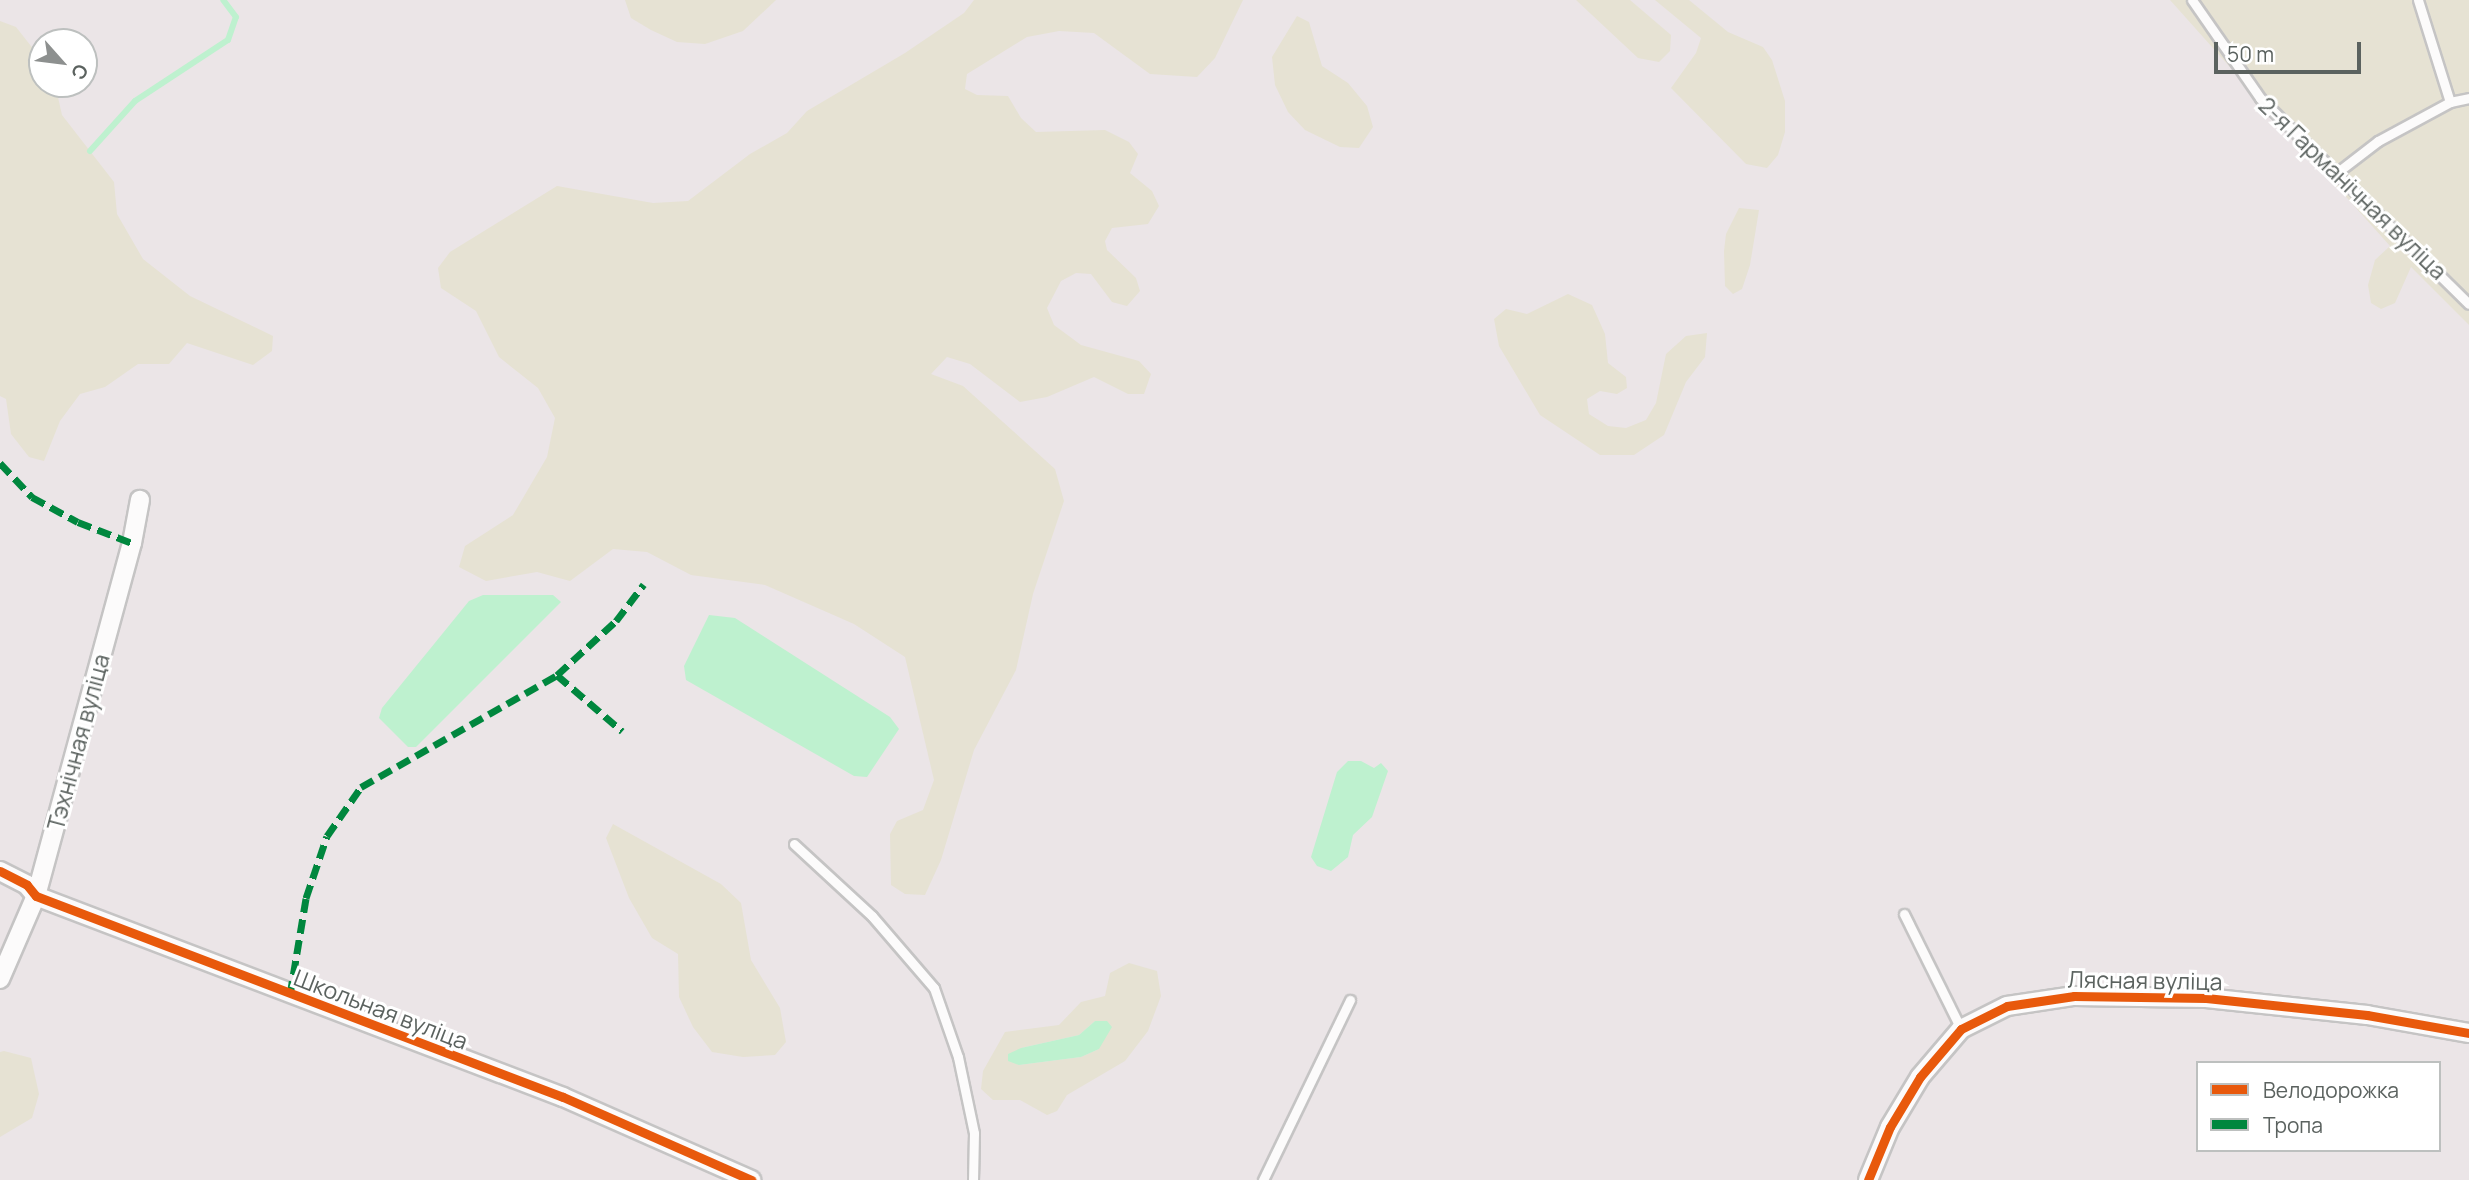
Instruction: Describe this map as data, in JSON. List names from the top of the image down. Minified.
{"streets":{"street":["Тэхнічная вуліца","Лясная вуліца","Школьная вуліца"],"lane":["2-я Гарманічная вуліца"]},"crossings":[["Тэхнічная вуліца","Школьная вуліца"]],"legend":["Велодорожка","Тропа"],"scale_bar":"50 m","north":"bottom right"}
